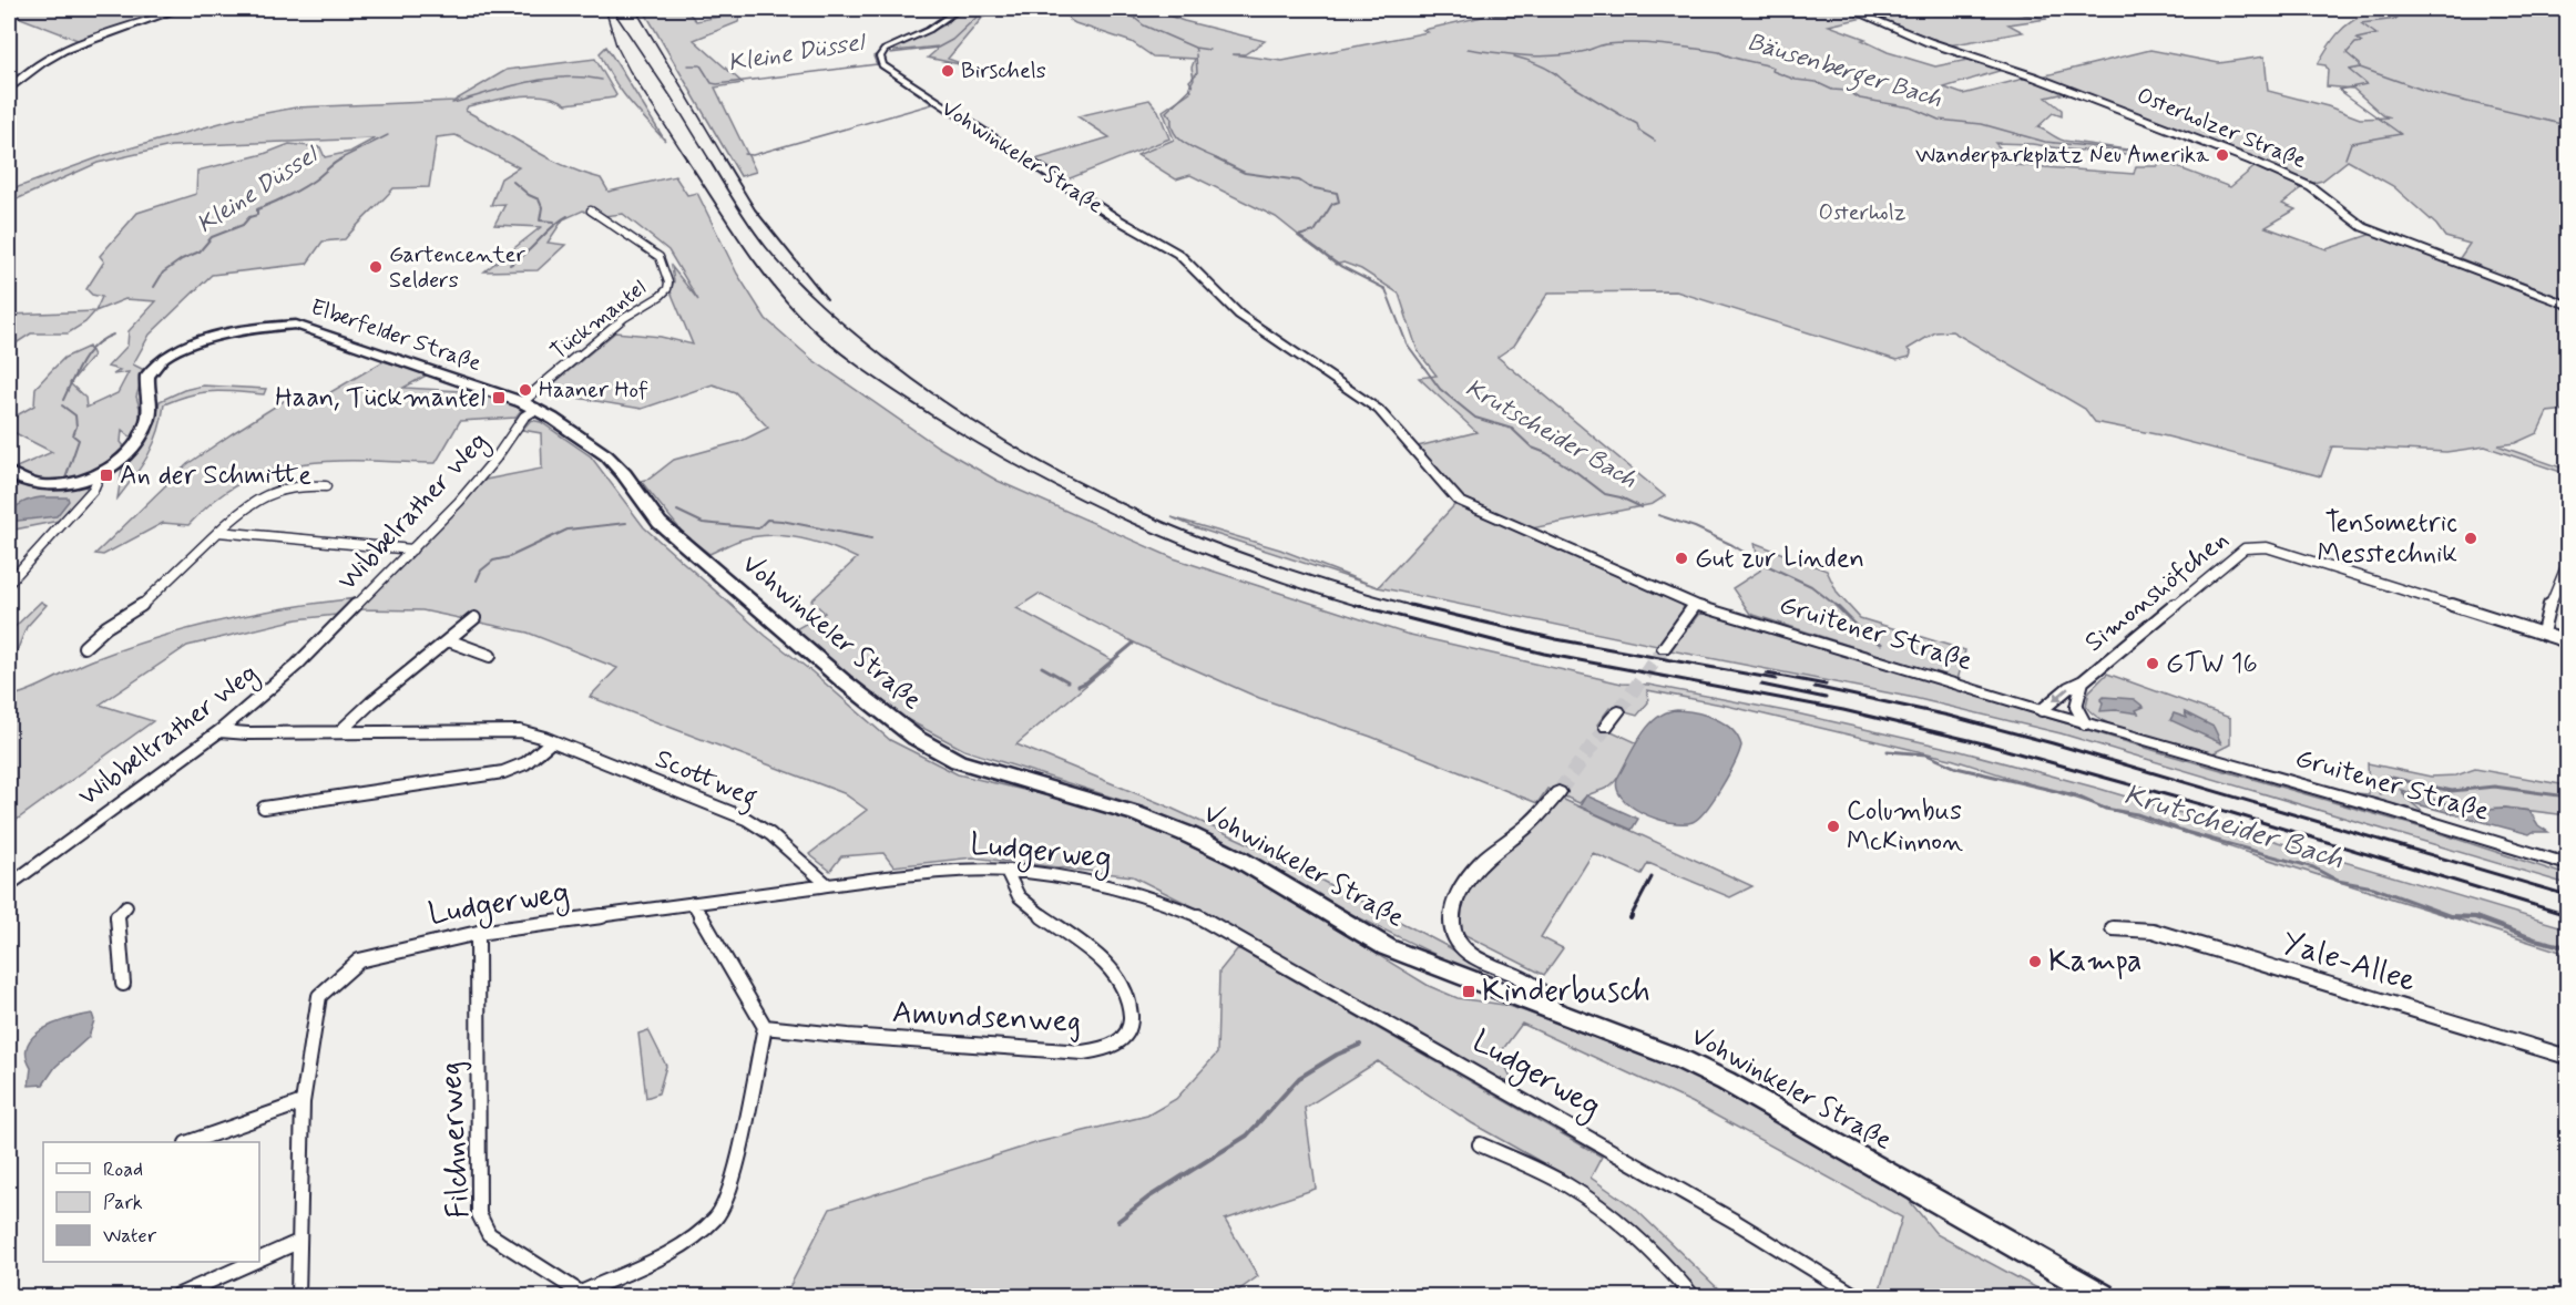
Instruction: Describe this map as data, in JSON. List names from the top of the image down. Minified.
{"streets":{"main road":["Osterholzer Straße","Vohwinkeler Straße","Elberfelder Straße"],"street":["Tückmantel","Wibbelrather Weg","Simonshöfchen","Gruitener Straße","Wibbeltrather Weg","Scottweg","Ludgerweg","Yale-Allee","Amundsenweg","Filchnerweg"]},"crossings":[["Vohwinkeler Straße","Tückmantel"],["Vohwinkeler Straße","Elberfelder Straße"],["Vohwinkeler Straße","Wibbelrather Weg"],["Vohwinkeler Straße","Gruitener Straße"],["Tückmantel","Elberfelder Straße"],["Tückmantel","Wibbelrather Weg"],["Elberfelder Straße","Wibbelrather Weg"],["Wibbelrather Weg","Wibbeltrather Weg"],["Simonshöfchen","Gruitener Straße"],["Wibbeltrather Weg","Scottweg"],["Scottweg","Ludgerweg"],["Ludgerweg","Amundsenweg"],["Ludgerweg","Filchnerweg"],["Amundsenweg","Filchnerweg"]],"water":["Kleine Düssel","Bäusenberger Bach","Krutscheider Bach"],"parks":["Osterholz"],"places":{"other":["Birschels","Wanderparkplatz Neu Amerika","Gartencenter Selders","Haaner Hof","Tensometric Messtechnik","Gut zur Linden","GTW 16","Columbus McKinnon","Kampa"],"transit":["Haan, Tückmantel","An der Schmitte","Kinderbusch"]},"legend":["Road","Park","Water"]}
